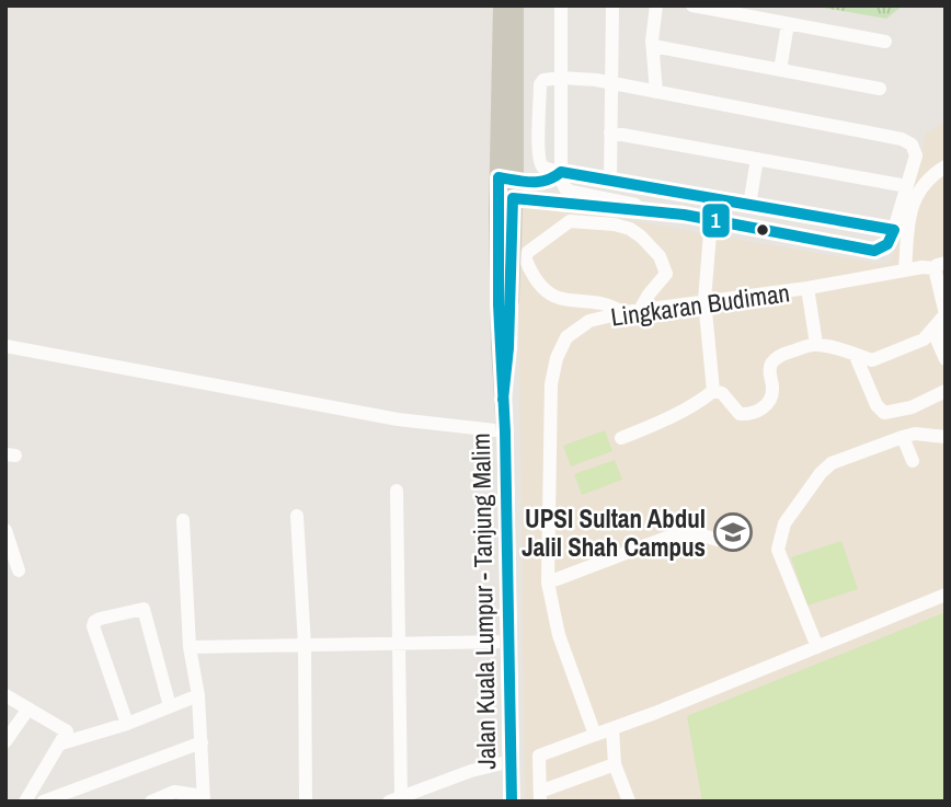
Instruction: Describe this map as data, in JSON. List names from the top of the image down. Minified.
{"streets":{"main road":["Jalan Kuala Lumpur - Tanjung Malim"],"street":["Lingkaran Budiman"]},"places":{"school or university":["UPSI Sultan Abdul Jalil Shah Campus"]},"lines":["transit line 1"]}
